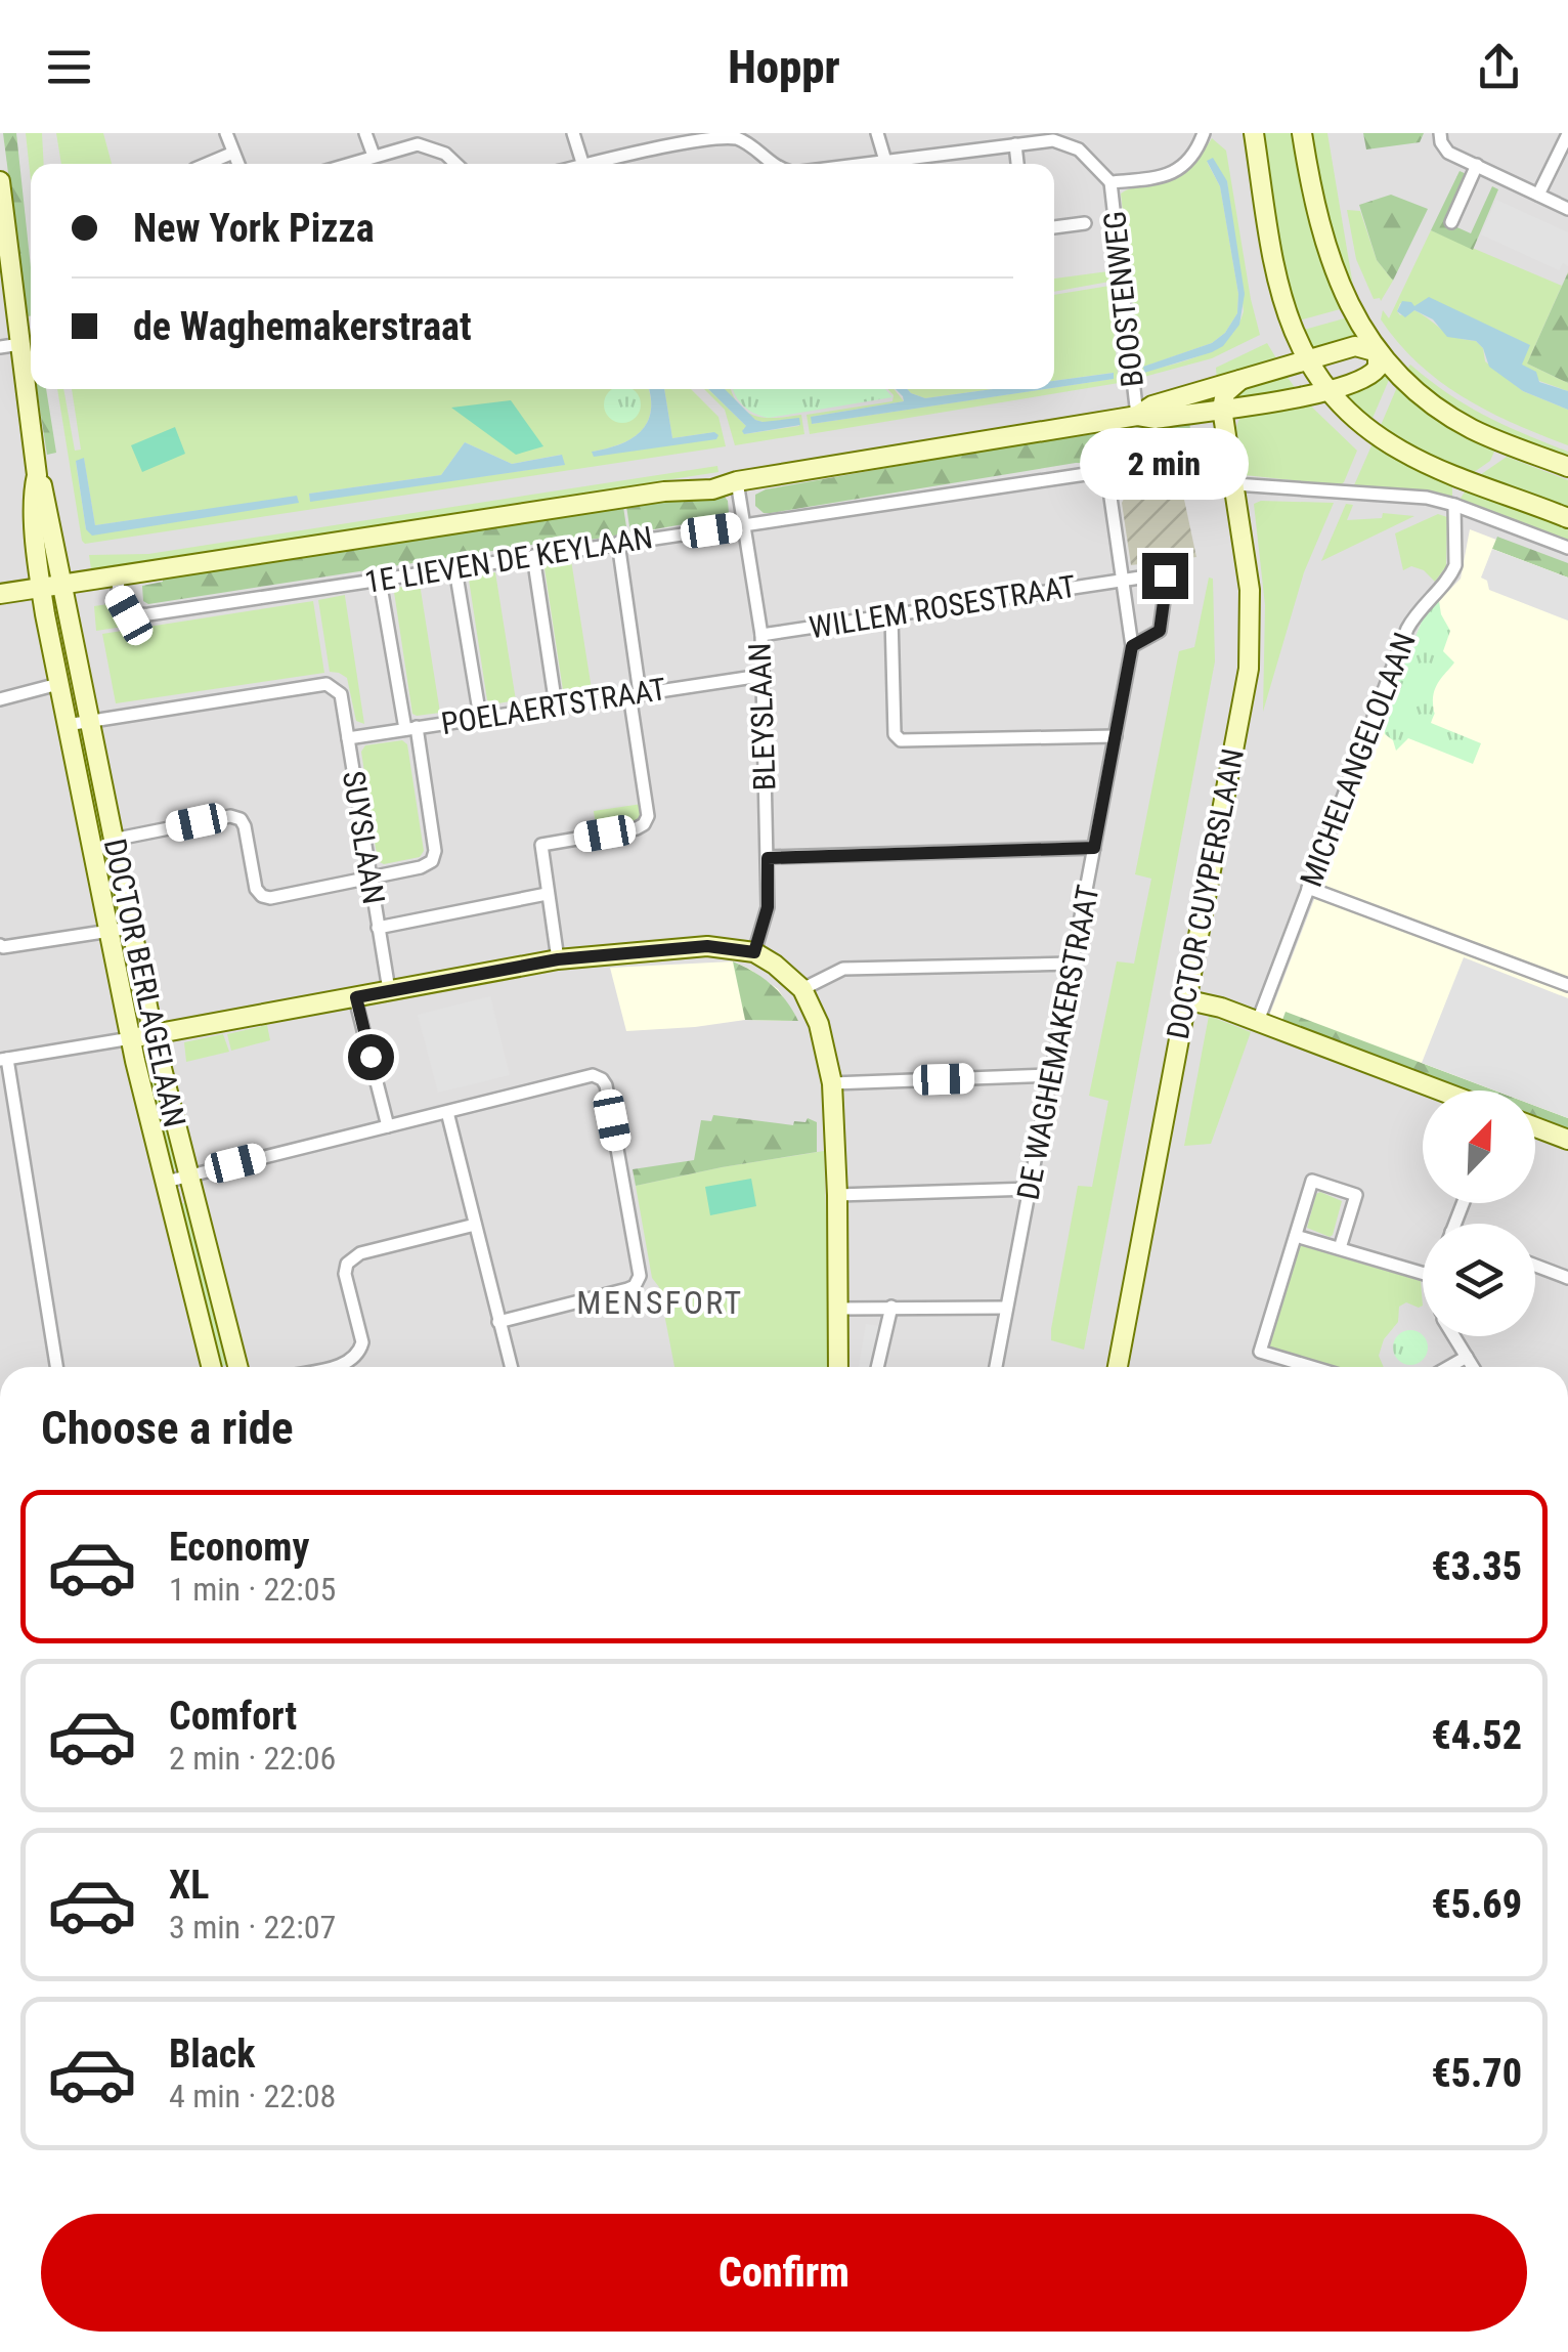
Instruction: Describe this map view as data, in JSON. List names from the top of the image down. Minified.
{"streets":{"main road":["1E LIEVEN DE KEYLAAN","DOCTOR CUYPERSLAAN","DOCTOR BERLAGELAAN"],"street":["BOOSTENWEG","WILLEM ROSESTRAAT","POELAERTSTRAAT","BLEYSLAAN","MICHELANGELOLAAN","SUYSLAAN","DE WAGHEMAKERSTRAAT"]},"crossings":[["BOOSTENWEG","1E LIEVEN DE KEYLAAN"],["1E LIEVEN DE KEYLAAN","BLEYSLAAN"],["1E LIEVEN DE KEYLAAN","MICHELANGELOLAAN"],["1E LIEVEN DE KEYLAAN","DOCTOR CUYPERSLAAN"],["1E LIEVEN DE KEYLAAN","DOCTOR BERLAGELAAN"],["1E LIEVEN DE KEYLAAN","DE WAGHEMAKERSTRAAT"],["WILLEM ROSESTRAAT","BLEYSLAAN"],["WILLEM ROSESTRAAT","DE WAGHEMAKERSTRAAT"],["POELAERTSTRAAT","BLEYSLAAN"],["POELAERTSTRAAT","SUYSLAAN"],["SUYSLAAN","DOCTOR BERLAGELAAN"]],"districts":["MENSFORT"],"north":"top right","page":{"header":"Hoppr","banner":["New York Pizza","de Waghemakerstraat"],"bubble":"2 min","heading":"Choose a ride","list":[{"name":"Economy","note":"1 min · 22:05","value":"€3.35"},{"name":"Comfort","note":"2 min · 22:06","value":"€4.52"},{"name":"XL","note":"3 min · 22:07","value":"€5.69"},{"name":"Black","note":"4 min · 22:08","value":"€5.70"}],"buttons":"Confirm"}}
